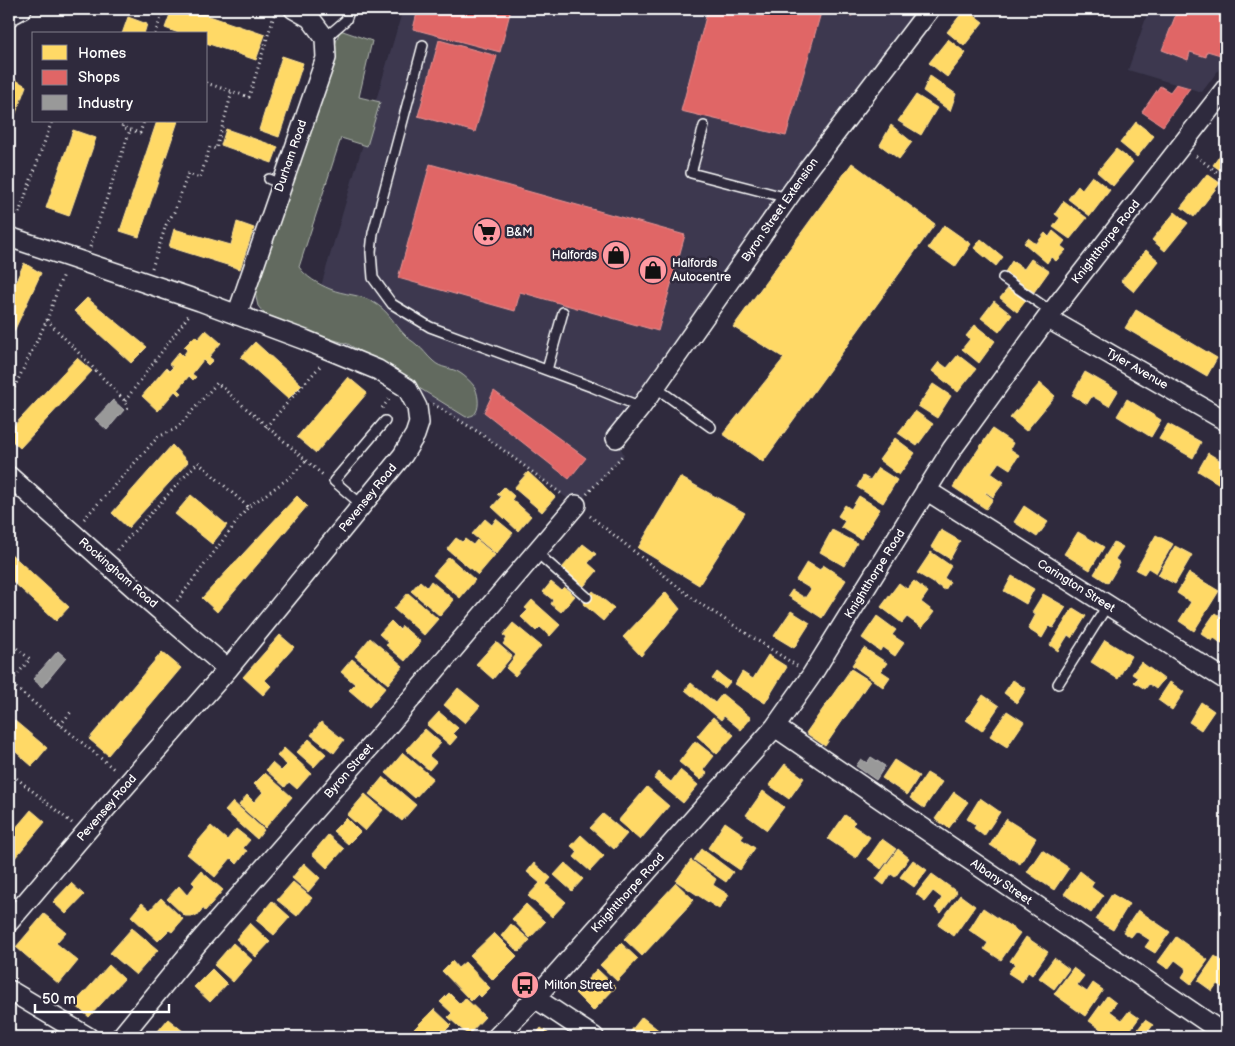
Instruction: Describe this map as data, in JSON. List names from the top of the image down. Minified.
{"streets":{"street":["Durham Road","Byron Street Extension","Knightthorpe Road","Tyler Avenue","Pevensey Road","Rockingham Road","Carington Street","Byron Street","Albany Street"]},"crossings":[["Durham Road","Pevensey Road"],["Knightthorpe Road","Tyler Avenue"],["Knightthorpe Road","Carington Street"],["Knightthorpe Road","Albany Street"],["Pevensey Road","Rockingham Road"]],"places":{"supermarket":["B&M"],"shop":["Halfords","Halfords Autocentre"],"bus stop":["Milton Street"]},"legend":["Homes","Shops","Industry"],"scale_bar":"50 m"}
